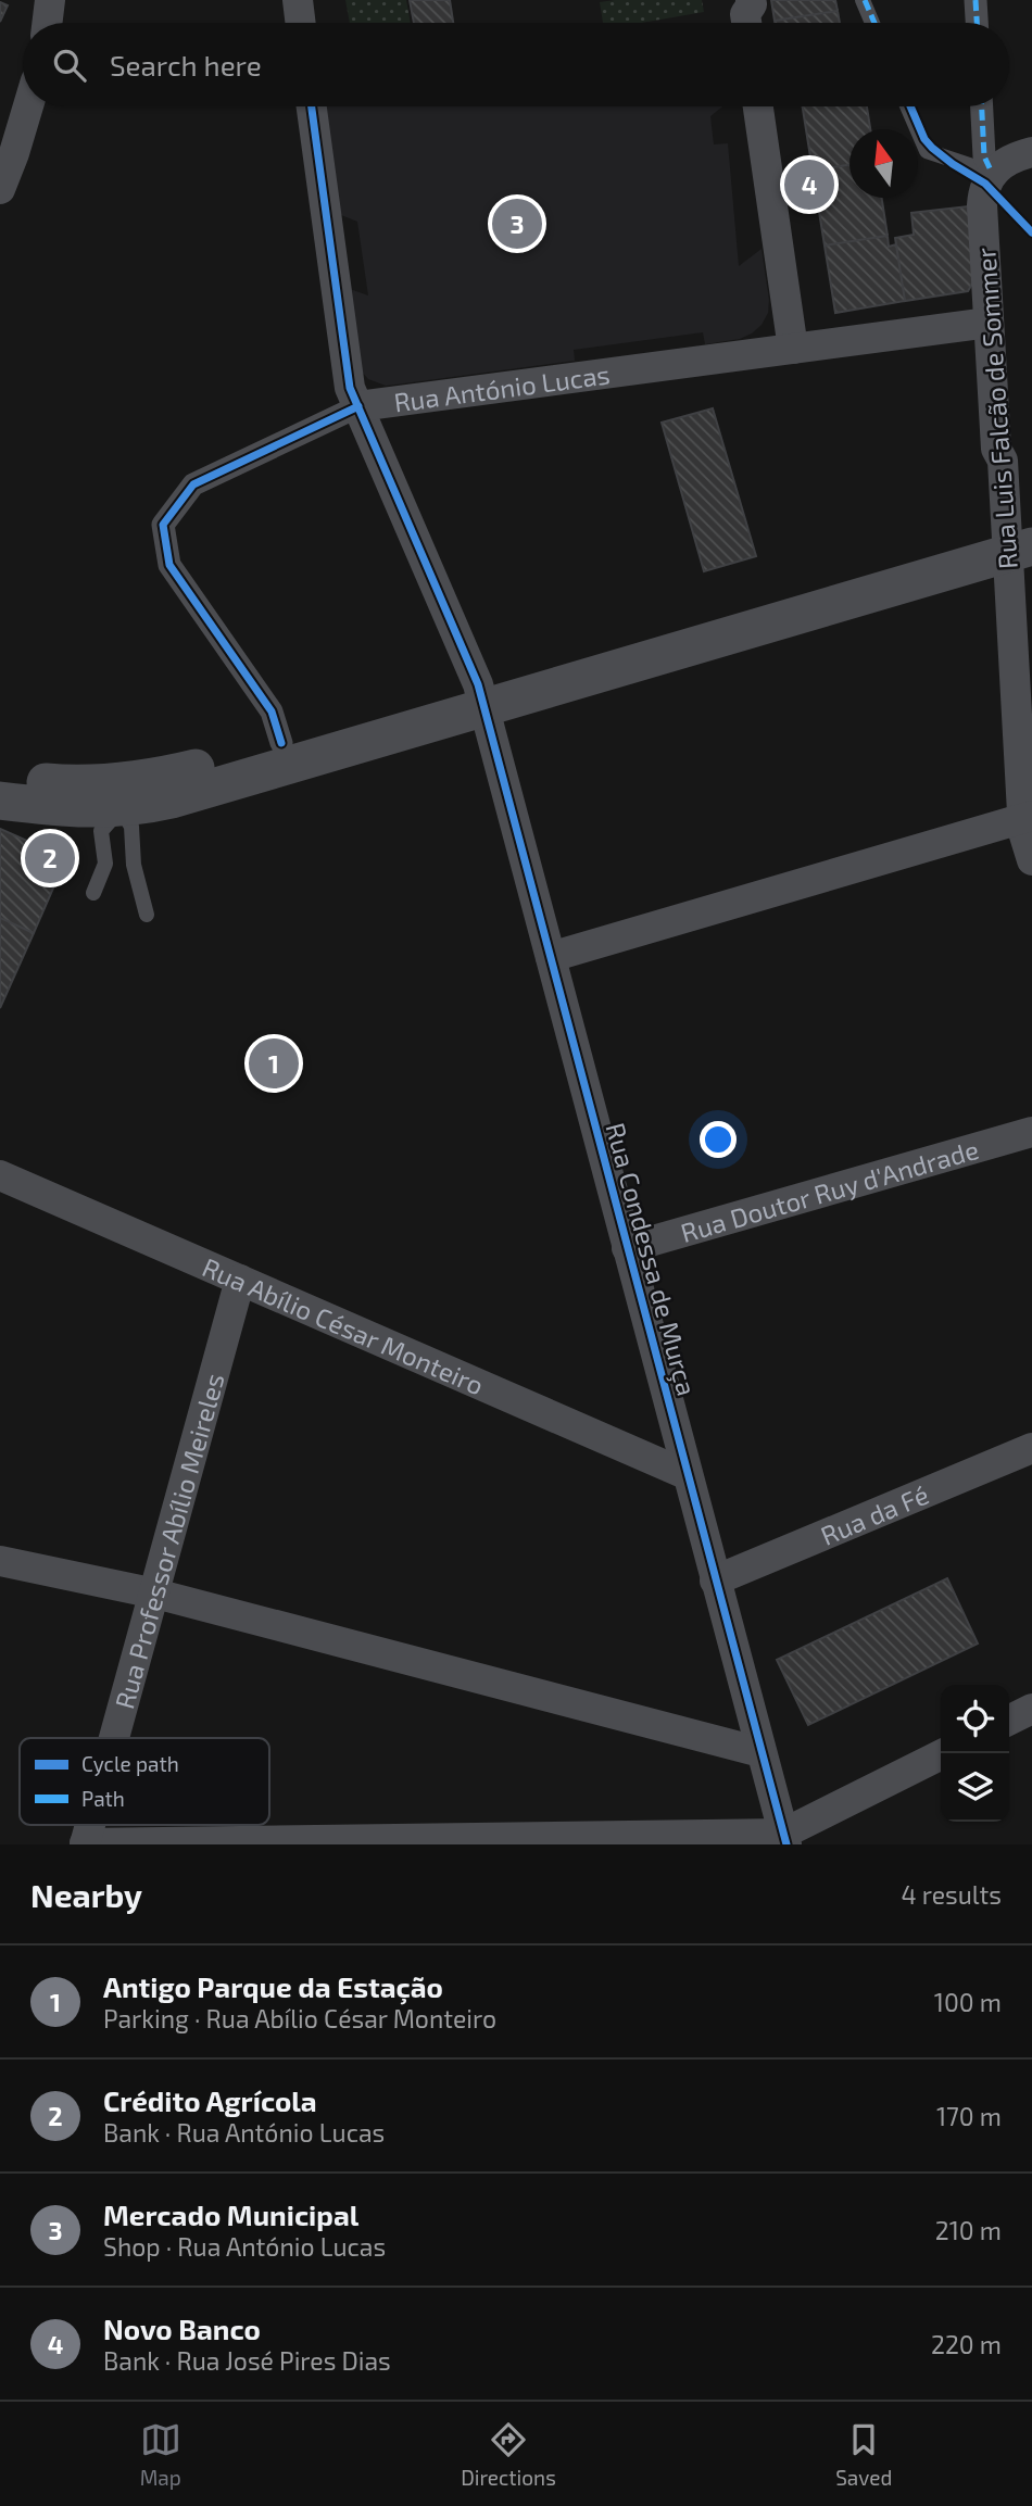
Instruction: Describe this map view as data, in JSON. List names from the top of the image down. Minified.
{"streets":{"street":["Rua António Lucas","Rua Luis Falcão de Sommer","Rua Doutor Ruy d'Andrade","Rua Condessa de Murça","Rua Abílio César Monteiro","Rua da Fé","Rua Professor Abílio Meireles"]},"crossings":[["Rua António Lucas","Rua Luis Falcão de Sommer"],["Rua António Lucas","Rua Condessa de Murça"],["Rua Doutor Ruy d'Andrade","Rua Condessa de Murça"],["Rua Condessa de Murça","Rua Abílio César Monteiro"],["Rua Condessa de Murça","Rua da Fé"],["Rua Abílio César Monteiro","Rua Professor Abílio Meireles"]],"legend":["Cycle path","Path"],"north":"top","page":{"search":"Search here","pins":["4","3","2","1"],"heading":["Nearby","4 results"],"list":[{"mark":"1","name":"Antigo Parque da Estação","note":"Parking · Rua Abílio César Monteiro","value":"100 m"},{"mark":"2","name":"Crédito Agrícola","note":"Bank · Rua António Lucas","value":"170 m"},{"mark":"3","name":"Mercado Municipal","note":"Shop · Rua António Lucas","value":"210 m"},{"mark":"4","name":"Novo Banco","note":"Bank · Rua José Pires Dias","value":"220 m"}],"nav":["Map","Directions","Saved"]}}
